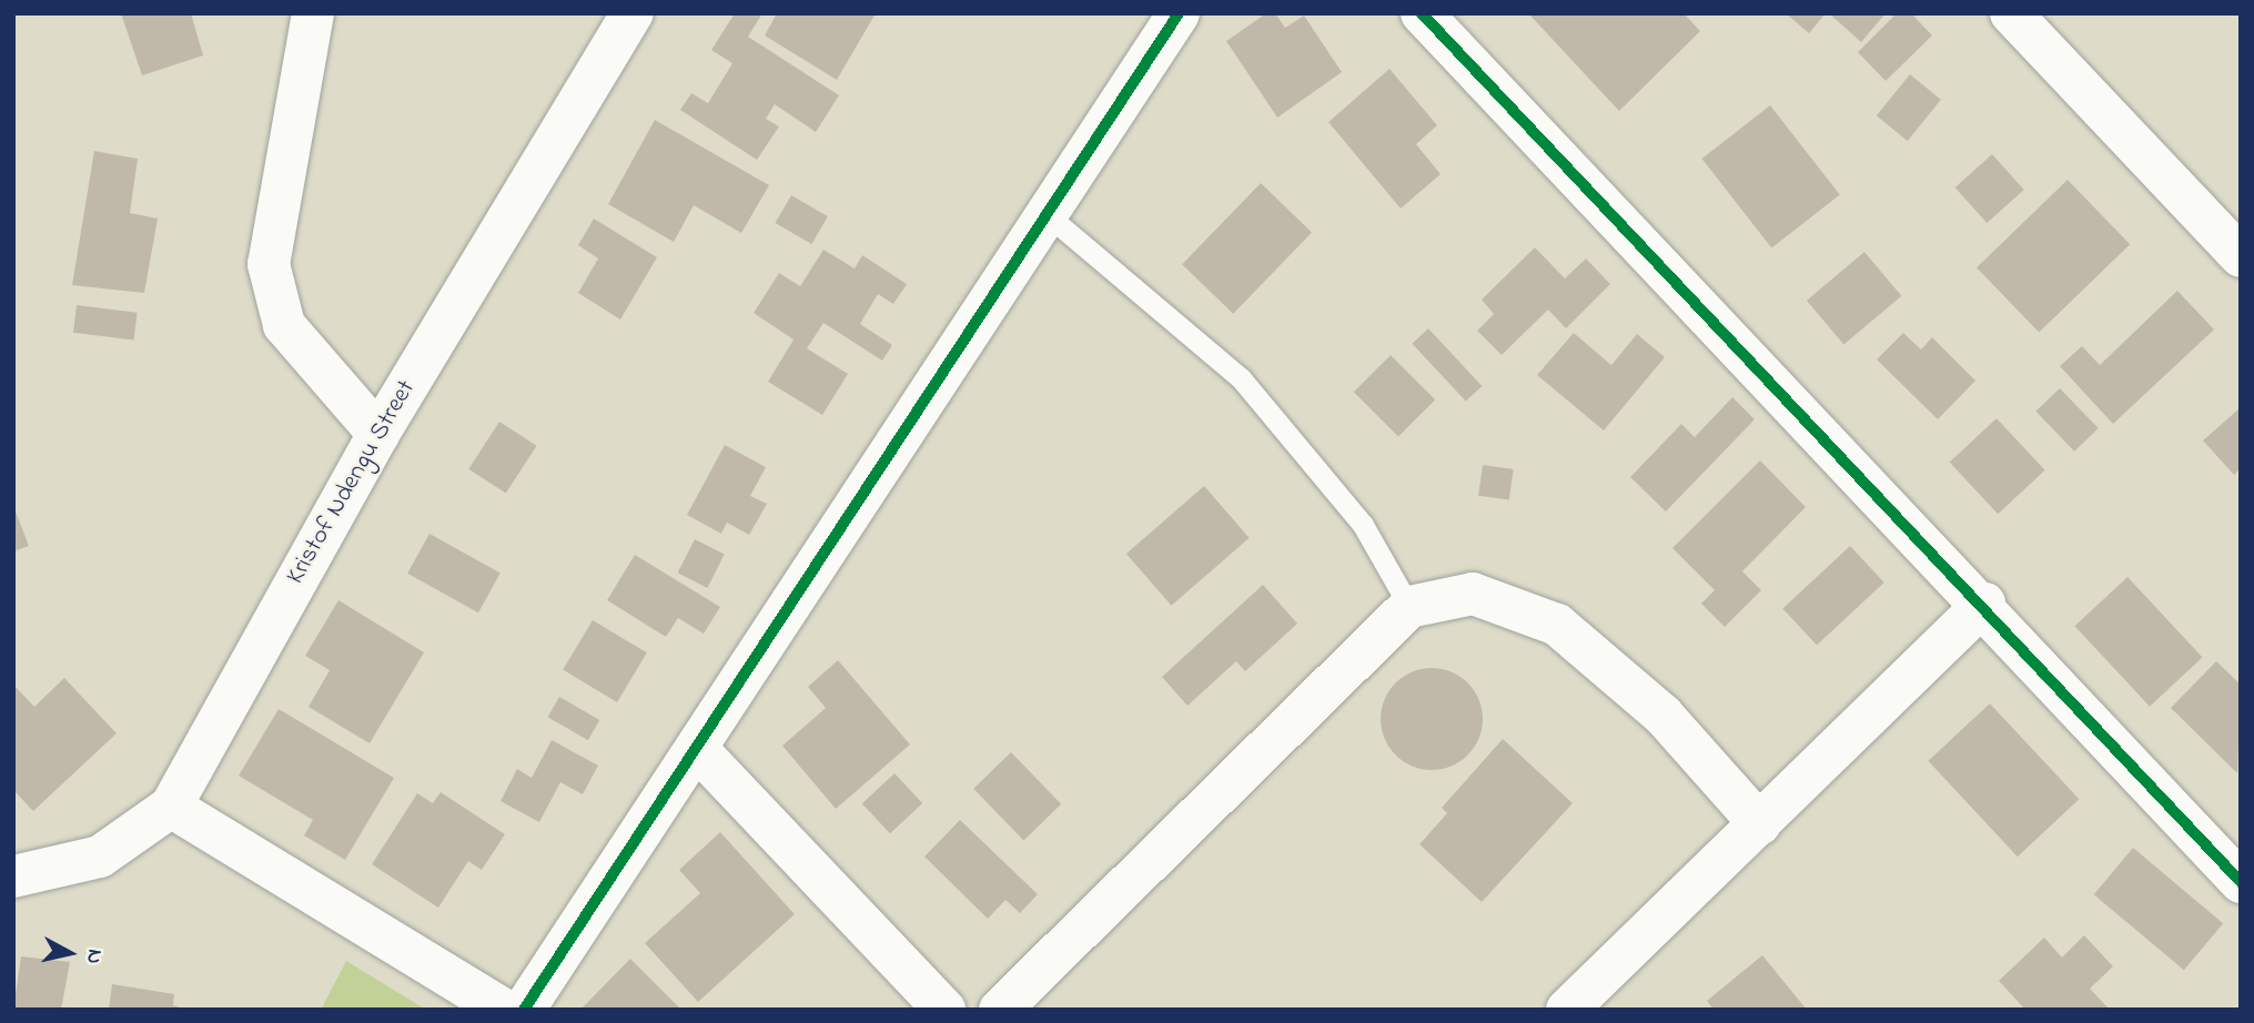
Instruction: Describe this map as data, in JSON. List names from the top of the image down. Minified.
{"streets":{"street":["Kristof Ndengu Street"]},"north":"right"}
